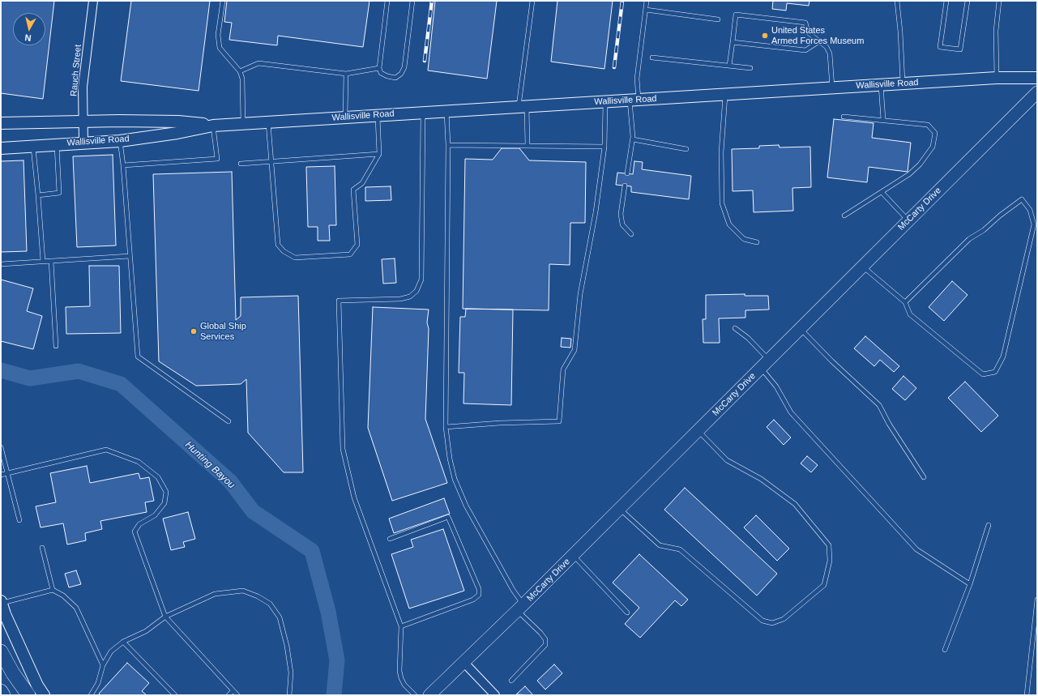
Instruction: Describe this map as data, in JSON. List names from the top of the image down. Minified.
{"streets":{"main road":["Wallisville Road","McCarty Drive"],"street":["Rauch Street"]},"crossings":[["Rauch Street","Wallisville Road"]],"water":["Hunting Bayou"],"places":["United States Armed Forces Museum","Global Ship Services"],"north":"bottom"}
